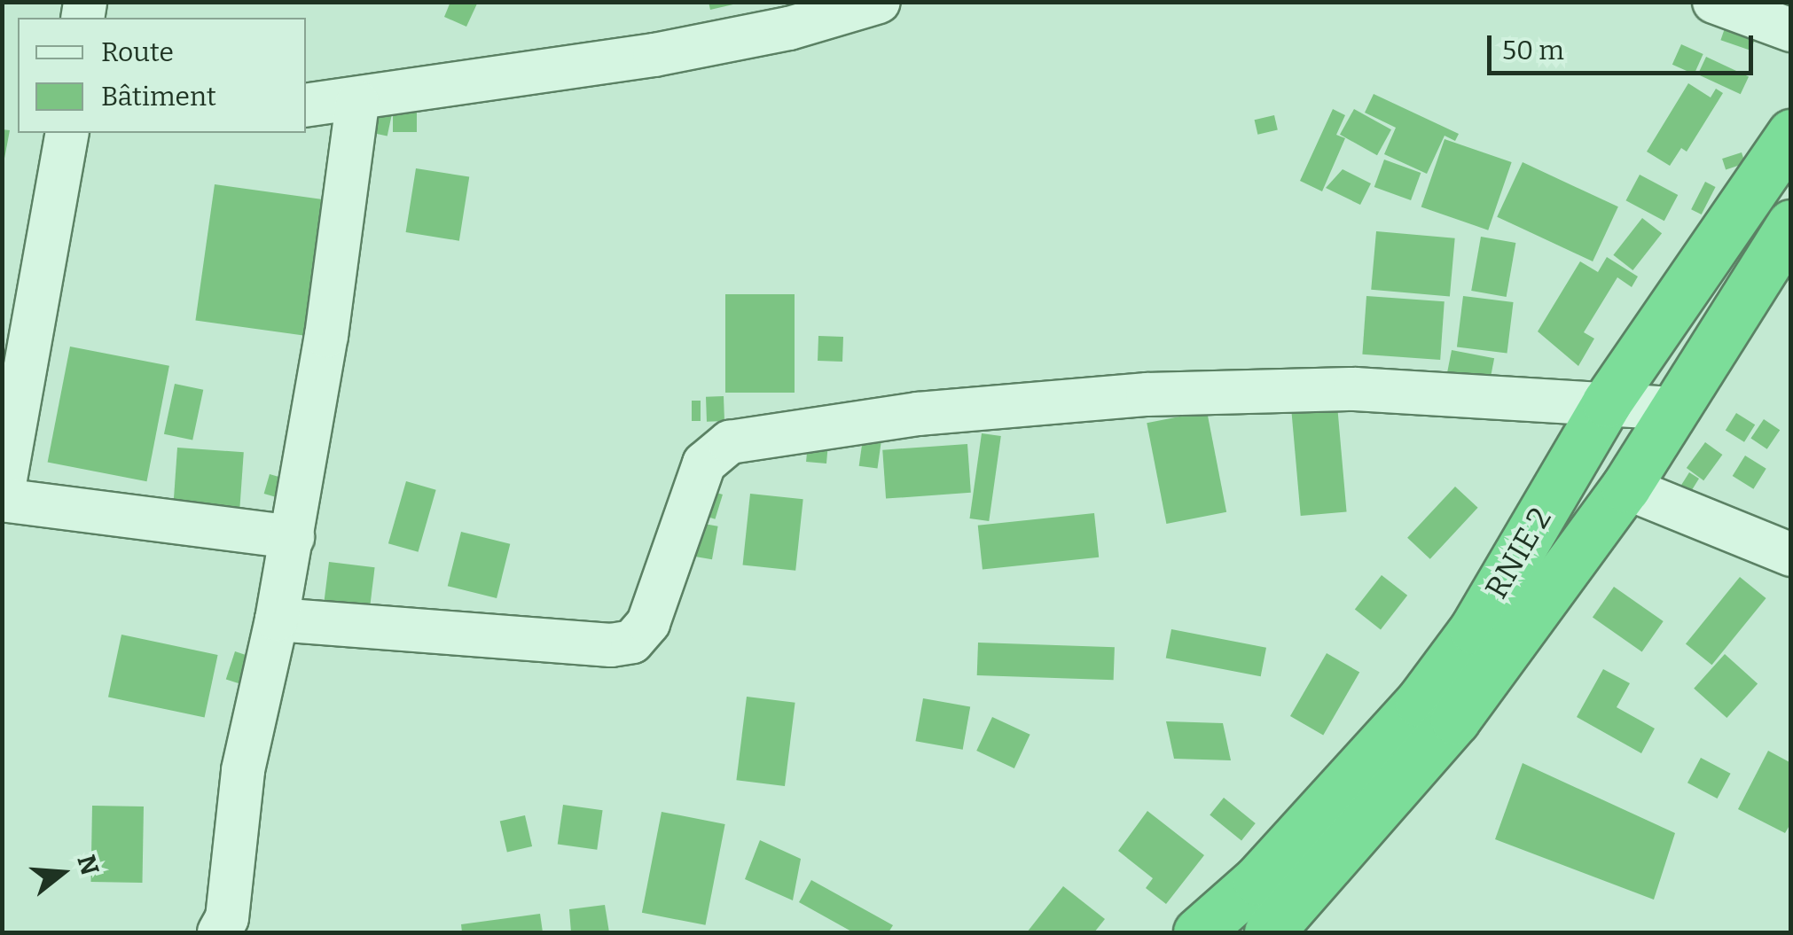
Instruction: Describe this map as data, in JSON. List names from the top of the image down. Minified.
{"streets":{"highway":["RNIE 2"]},"legend":["Route","Bâtiment"],"scale_bar":"50 m","north":"right"}
